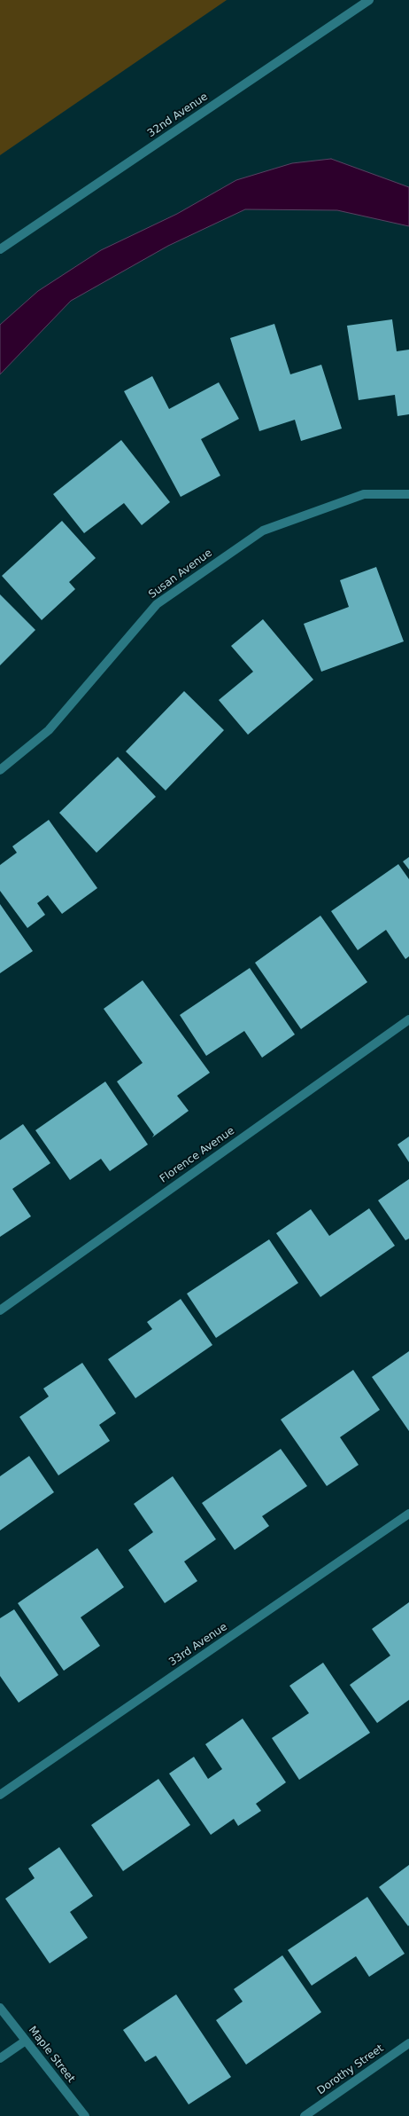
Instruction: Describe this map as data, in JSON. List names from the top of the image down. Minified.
{"streets":{"street":["32nd Avenue","Susan Avenue","Florence Avenue","33rd Avenue","Maple Street","Dorothy Street"]}}
